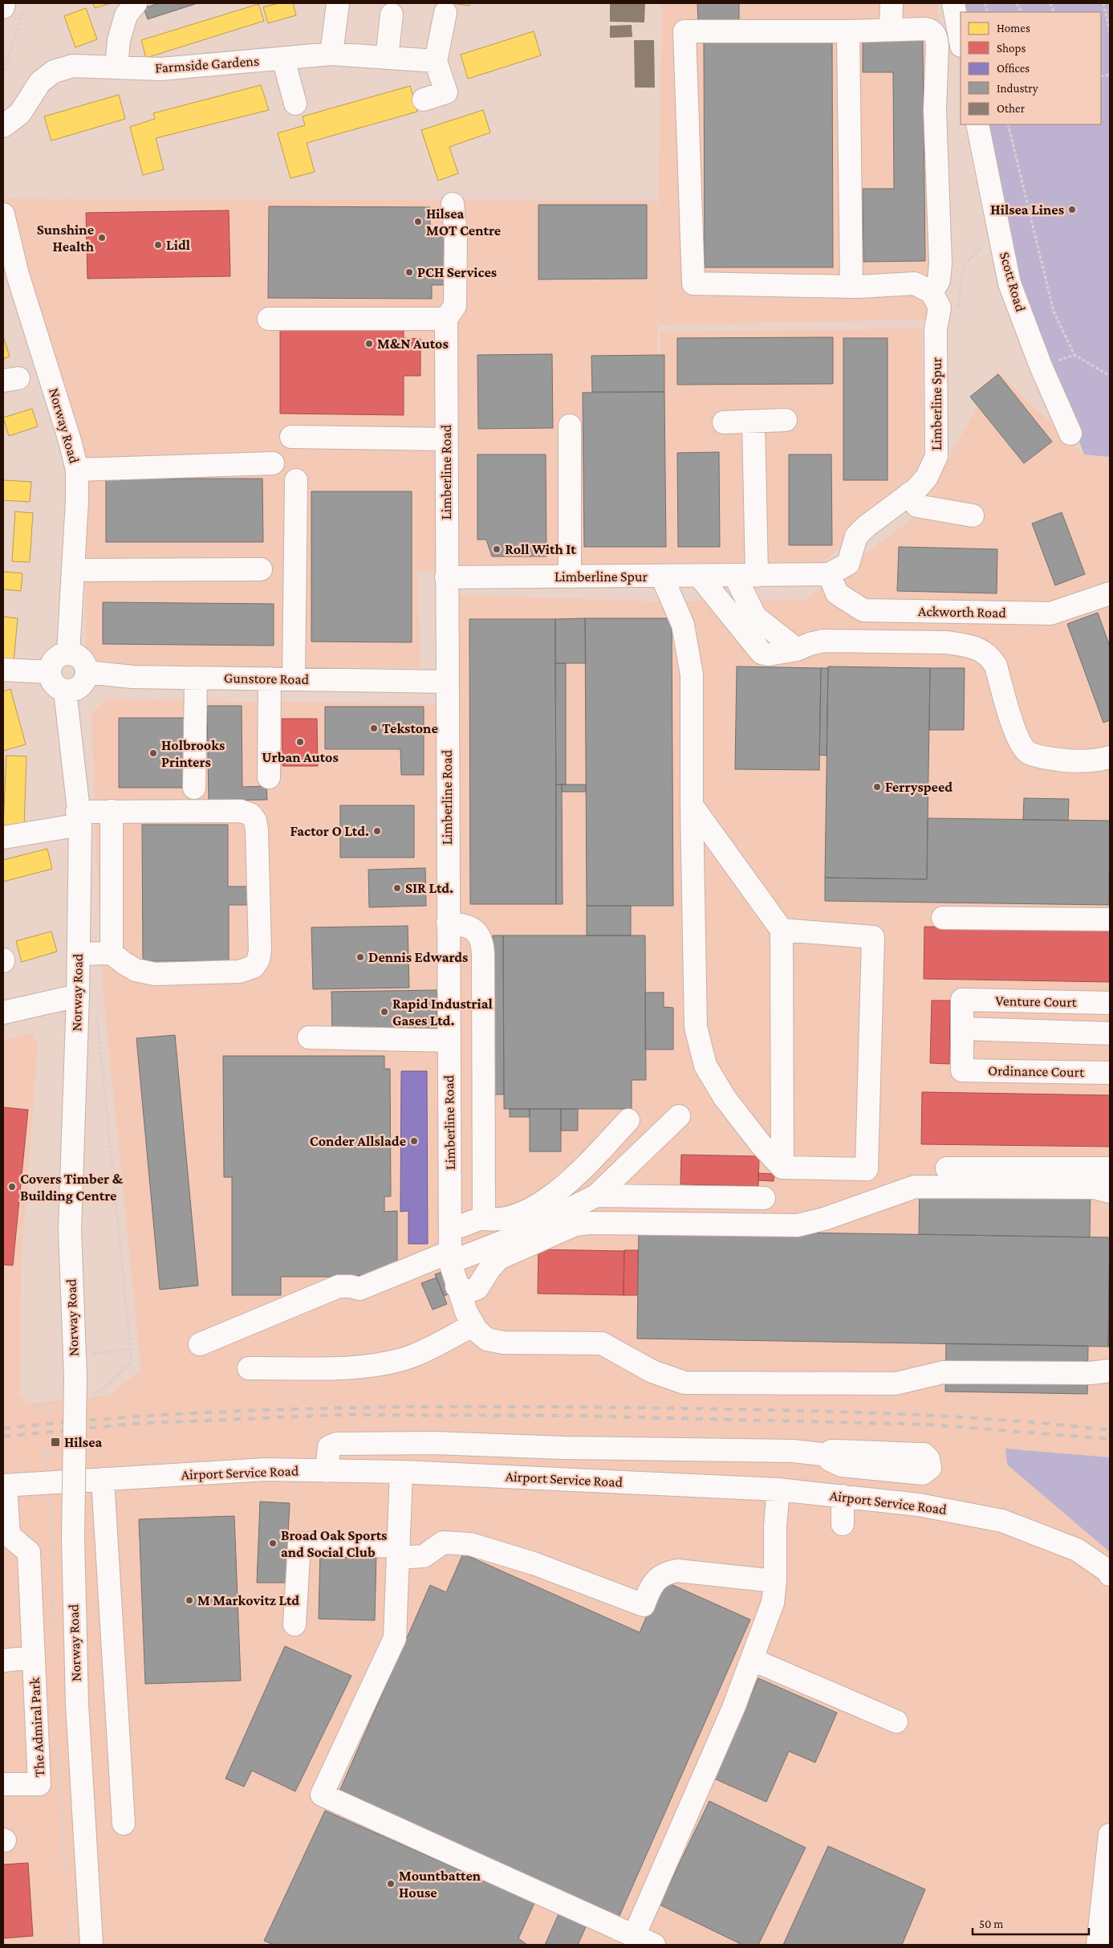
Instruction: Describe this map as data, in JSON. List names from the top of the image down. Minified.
{"streets":{"street":["Farmside Gardens","Scott Road","Limberline Spur","Norway Road","Limberline Road","Ackworth Road","Gunstore Road","Venture Court","Ordinance Court","Airport Service Road","The Admiral Park"]},"crossings":[["Limberline Spur","Limberline Road"],["Limberline Spur","Ackworth Road"],["Norway Road","Gunstore Road"],["Limberline Road","Gunstore Road"],["Venture Court","Ordinance Court"],["Airport Service Road","The Admiral Park"]],"places":{"other":["Hilsea Lines","Hilsea MOT Centre","Sunshine Health","Lidl","PCH Services","M&N Autos","Roll With It","Tekstone","Urban Autos","Holbrooks Printers","Ferryspeed","Factor O Ltd.","SIR Ltd.","Dennis Edwards","Rapid Industrial Gases Ltd.","Conder Allslade","Covers Timber & Building Centre","Broad Oak Sports and Social Club","M Markovitz Ltd","Mountbatten House"],"transit":["Hilsea"]},"legend":["Homes","Shops","Offices","Industry","Other"],"scale_bar":"50 m"}
